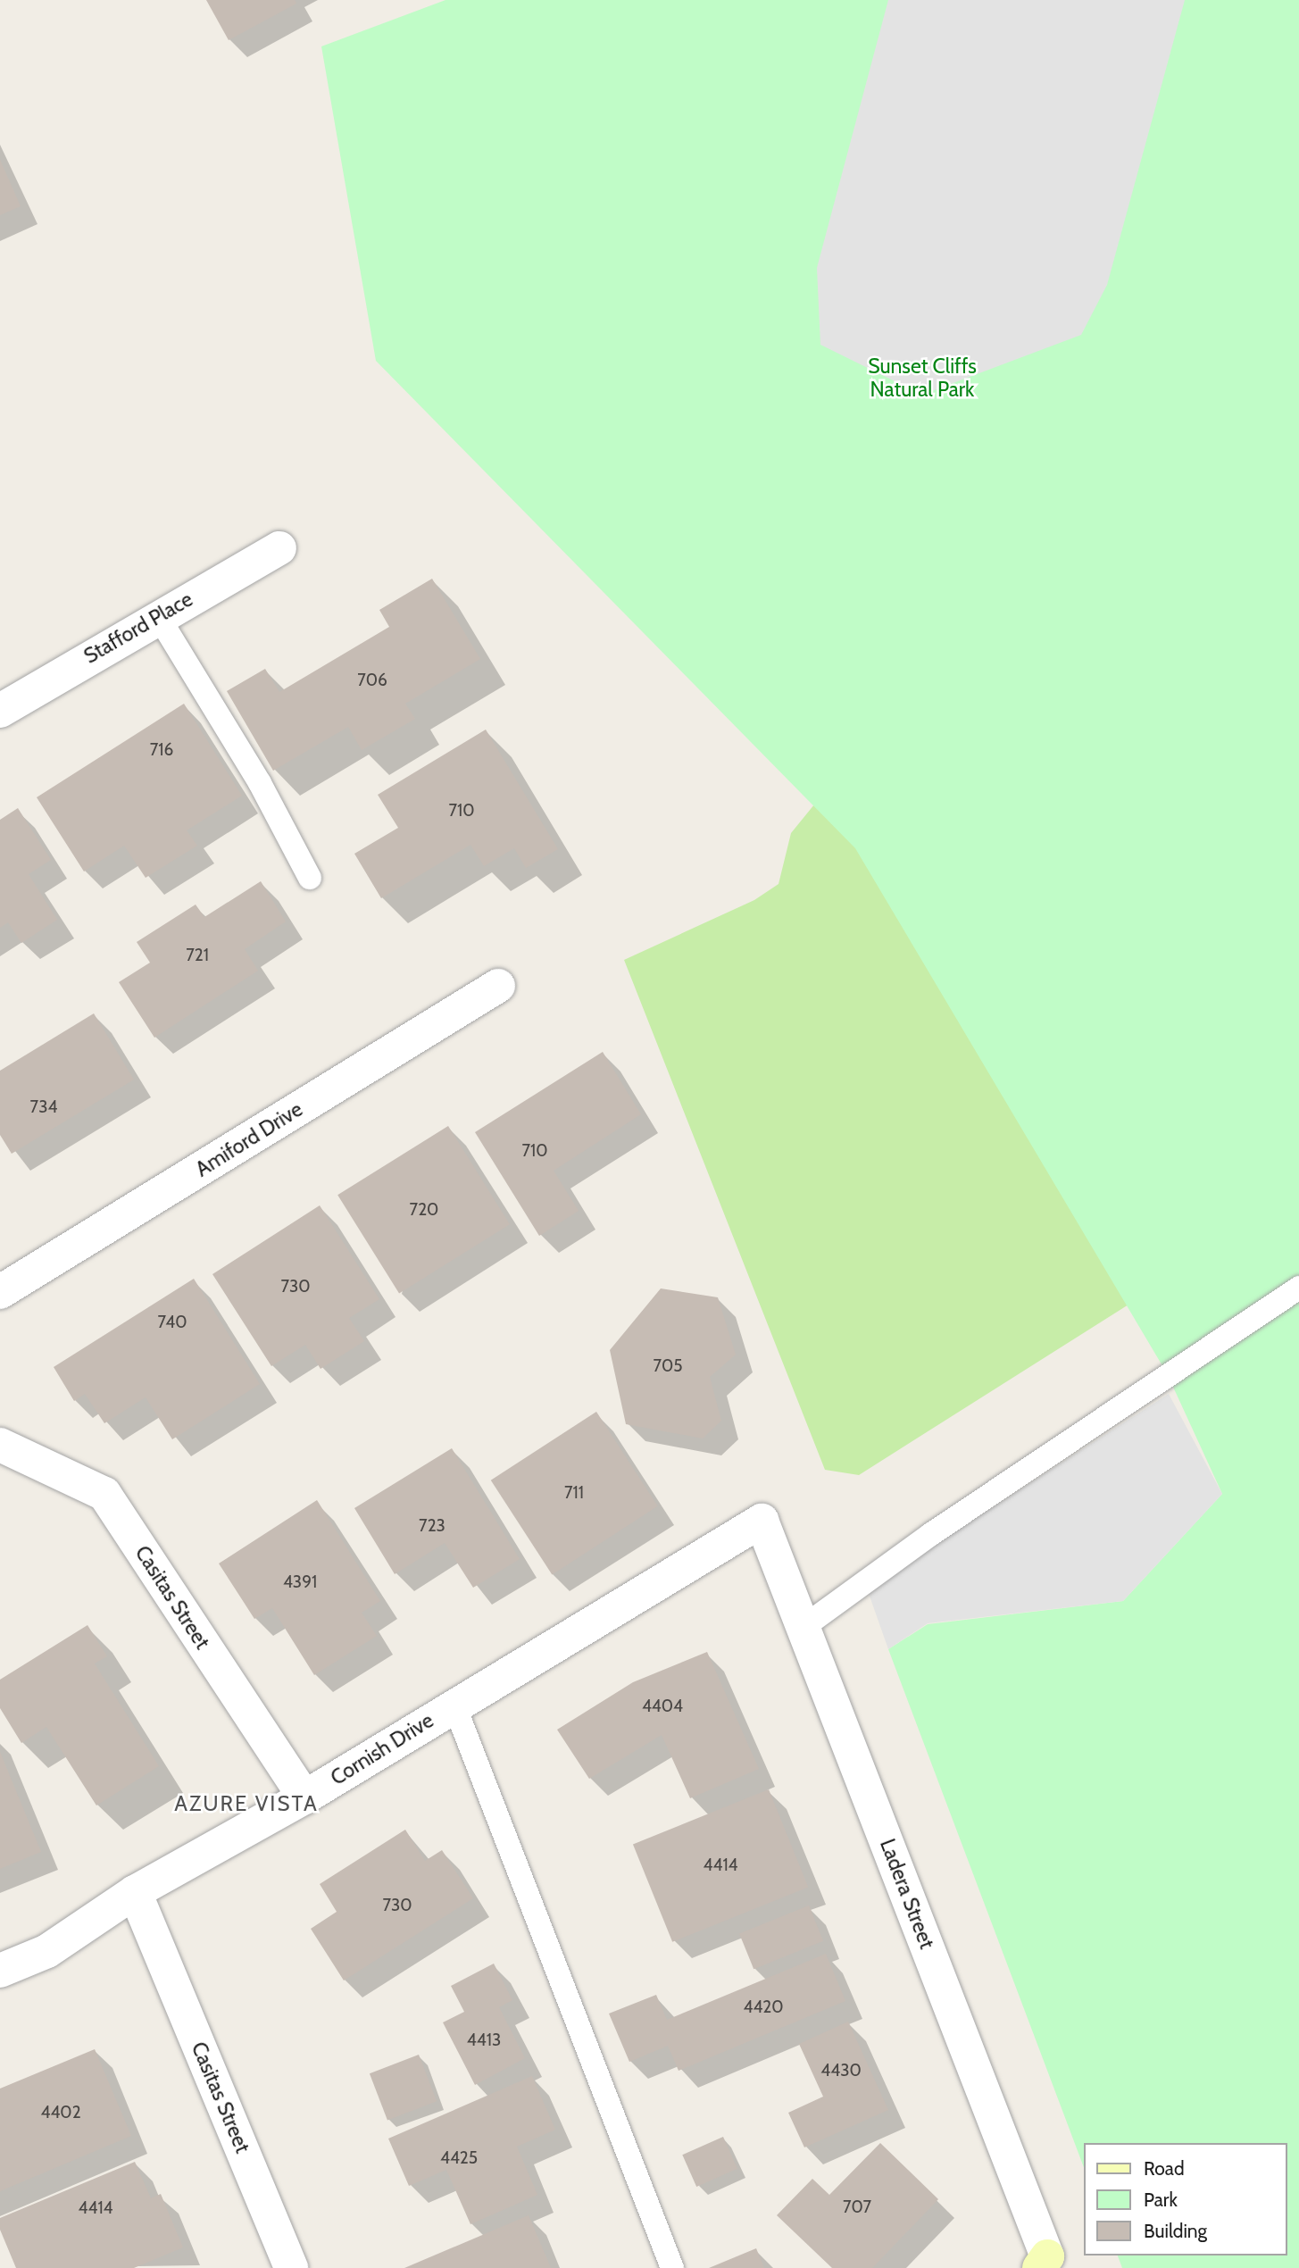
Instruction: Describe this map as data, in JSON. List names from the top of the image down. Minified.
{"streets":{"street":["Stafford Place","Amiford Drive","Casitas Street","Cornish Drive","Ladera Street"]},"crossings":[["Casitas Street","Cornish Drive"],["Cornish Drive","Ladera Street"]],"districts":["AZURE VISTA"],"parks":["Sunset Cliffs Natural Park"],"house_numbers":["706","716","710","721","734","710","720","730","740","705","711","723","4391","4404","4414","730","4420","4413","4430","4402","4425","707","4414"],"legend":["Road","Park","Building"]}
